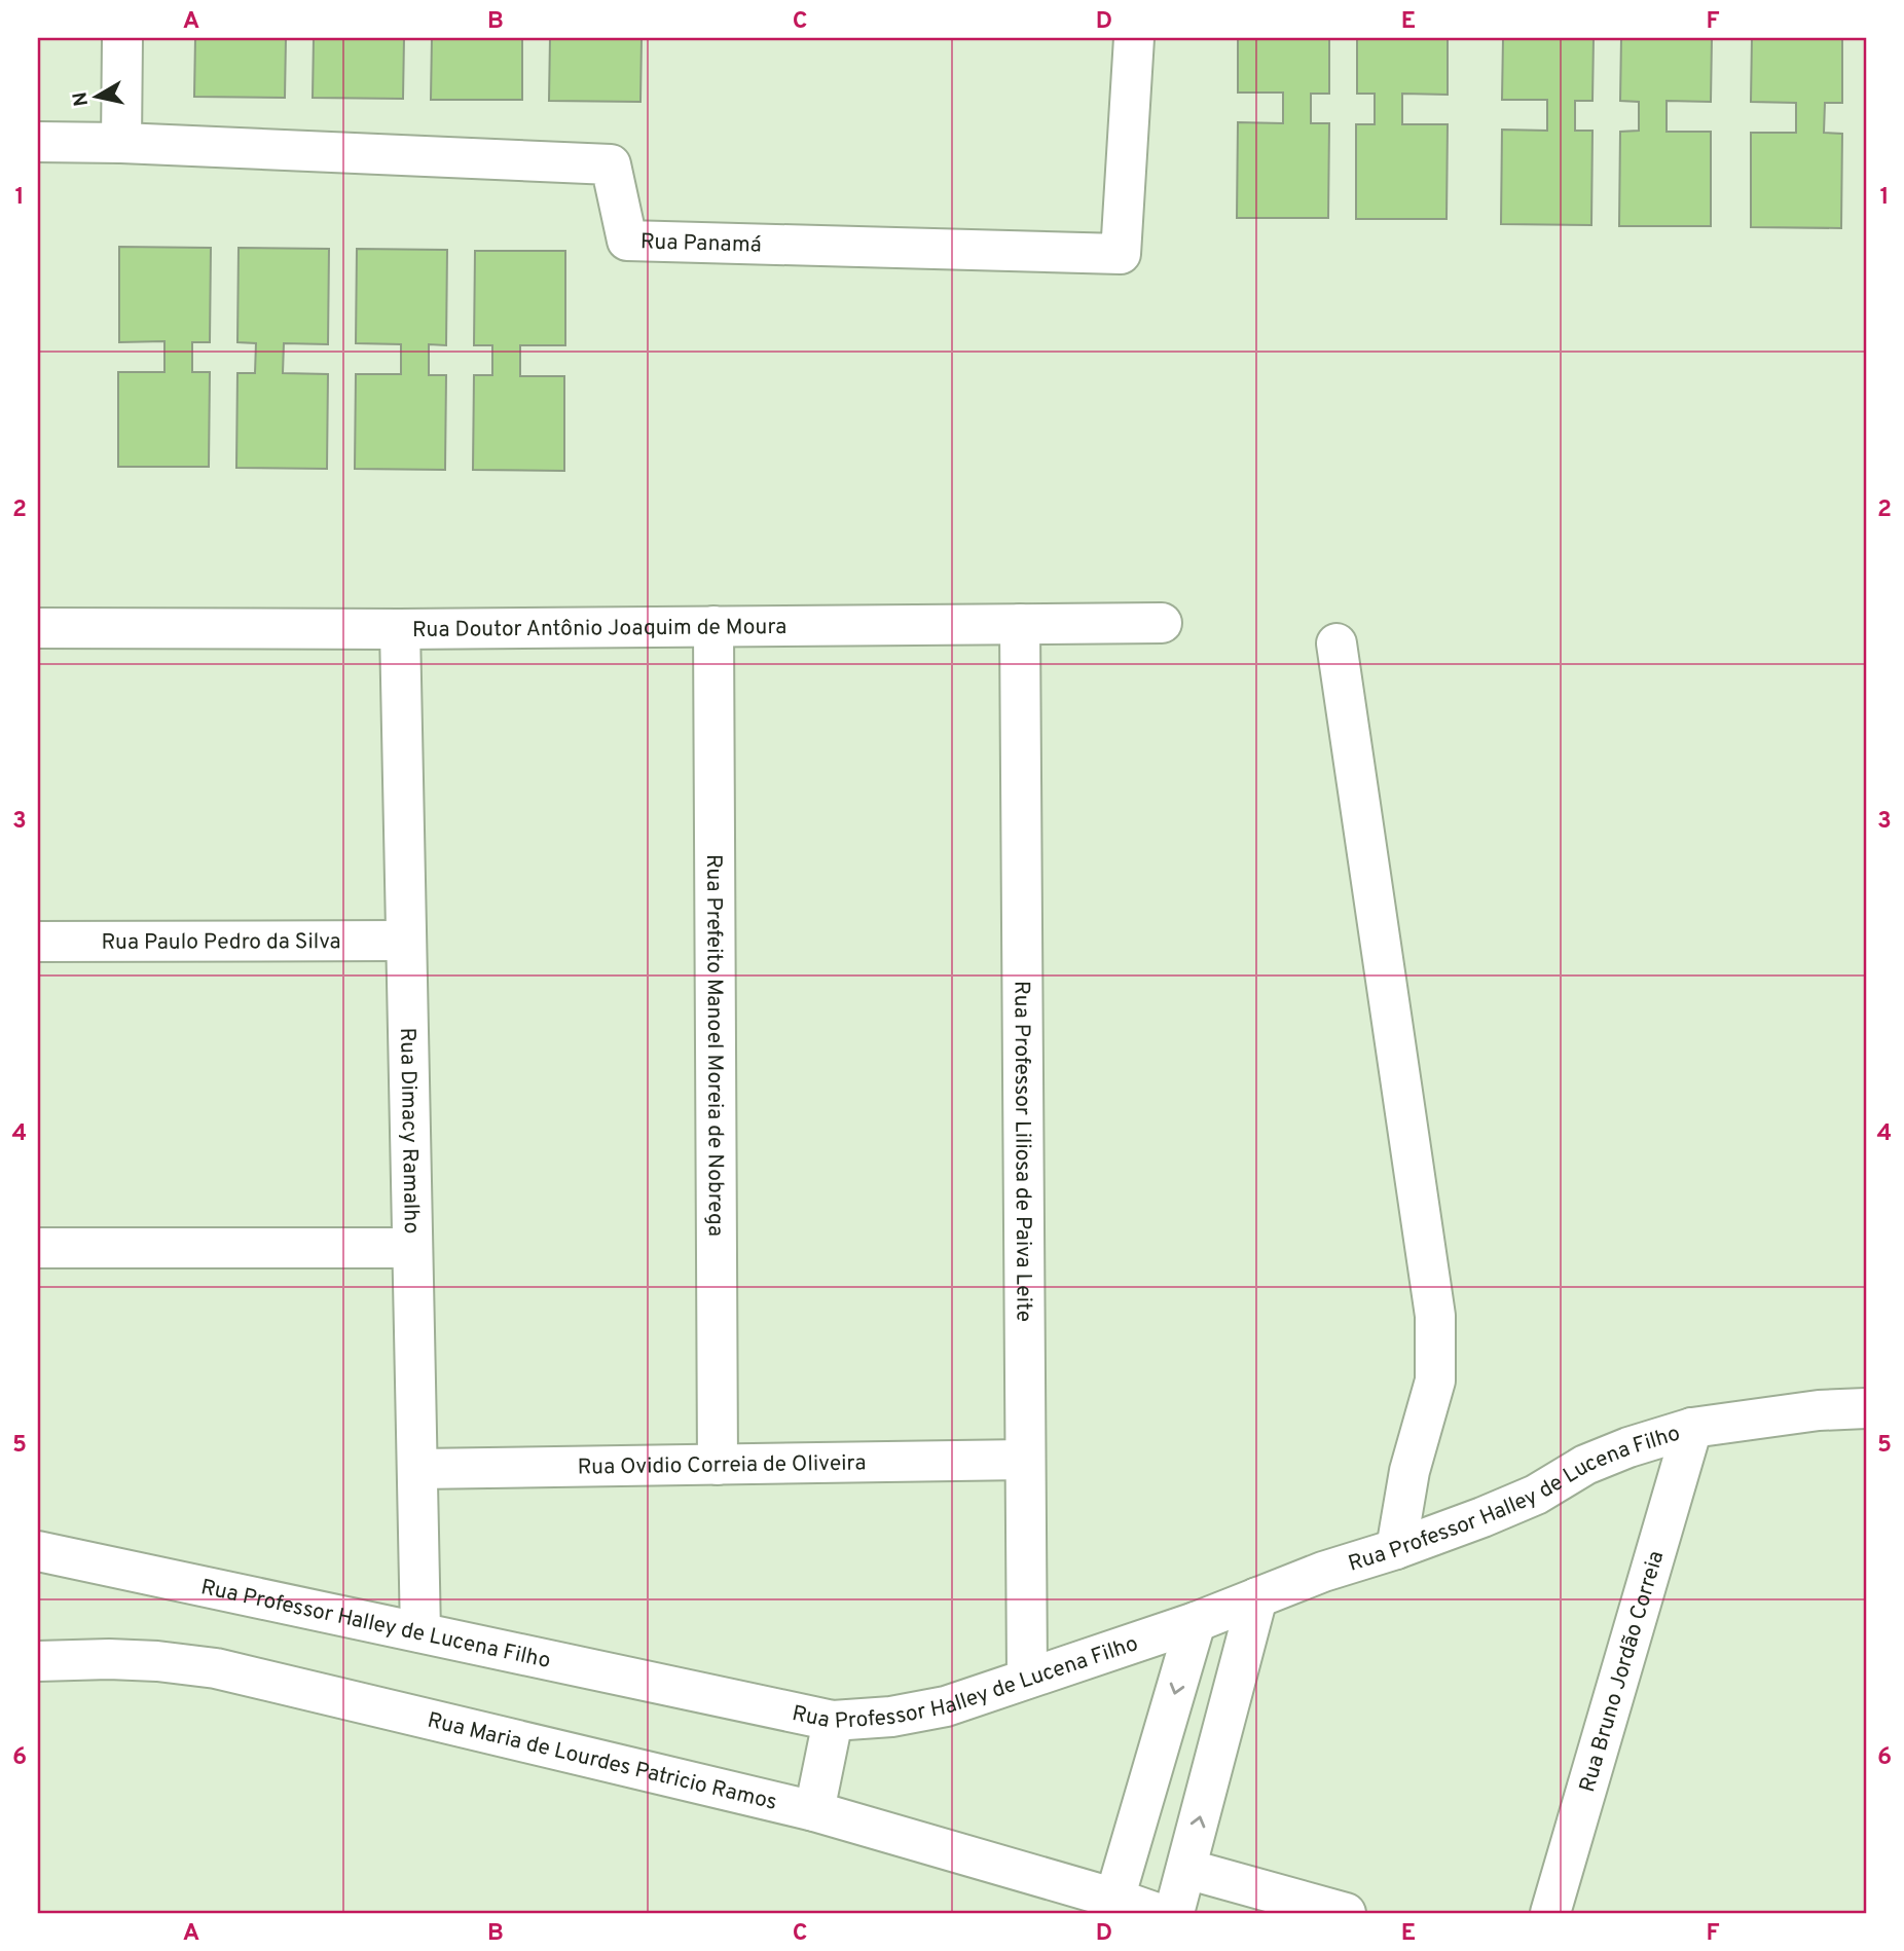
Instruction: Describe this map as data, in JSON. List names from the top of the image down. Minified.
{"streets":{"street":["Rua Panamá","Rua Doutor Antônio Joaquim de Moura","Rua Paulo Pedro da Silva","Rua Prefeito Manoel Moreia de Nobrega","Rua Dimacy Ramalho","Rua Professor Liliosa de Paiva Leite","Rua Ovidio Correia de Oliveira","Rua Professor Halley de Lucena Filho","Rua Bruno Jordão Correia","Rua Maria de Lourdes Patricio Ramos"]},"crossings":[["Rua Doutor Antônio Joaquim de Moura","Rua Prefeito Manoel Moreia de Nobrega"],["Rua Doutor Antônio Joaquim de Moura","Rua Dimacy Ramalho"],["Rua Doutor Antônio Joaquim de Moura","Rua Professor Liliosa de Paiva Leite"],["Rua Paulo Pedro da Silva","Rua Dimacy Ramalho"],["Rua Prefeito Manoel Moreia de Nobrega","Rua Ovidio Correia de Oliveira"],["Rua Dimacy Ramalho","Rua Ovidio Correia de Oliveira"],["Rua Dimacy Ramalho","Rua Professor Halley de Lucena Filho"],["Rua Professor Liliosa de Paiva Leite","Rua Ovidio Correia de Oliveira"],["Rua Professor Liliosa de Paiva Leite","Rua Professor Halley de Lucena Filho"],["Rua Professor Halley de Lucena Filho","Rua Bruno Jordão Correia"]],"north":"left","grid":{"columns":["A","B","C","D","E","F"],"rows":["1","2","3","4","5","6"]}}
